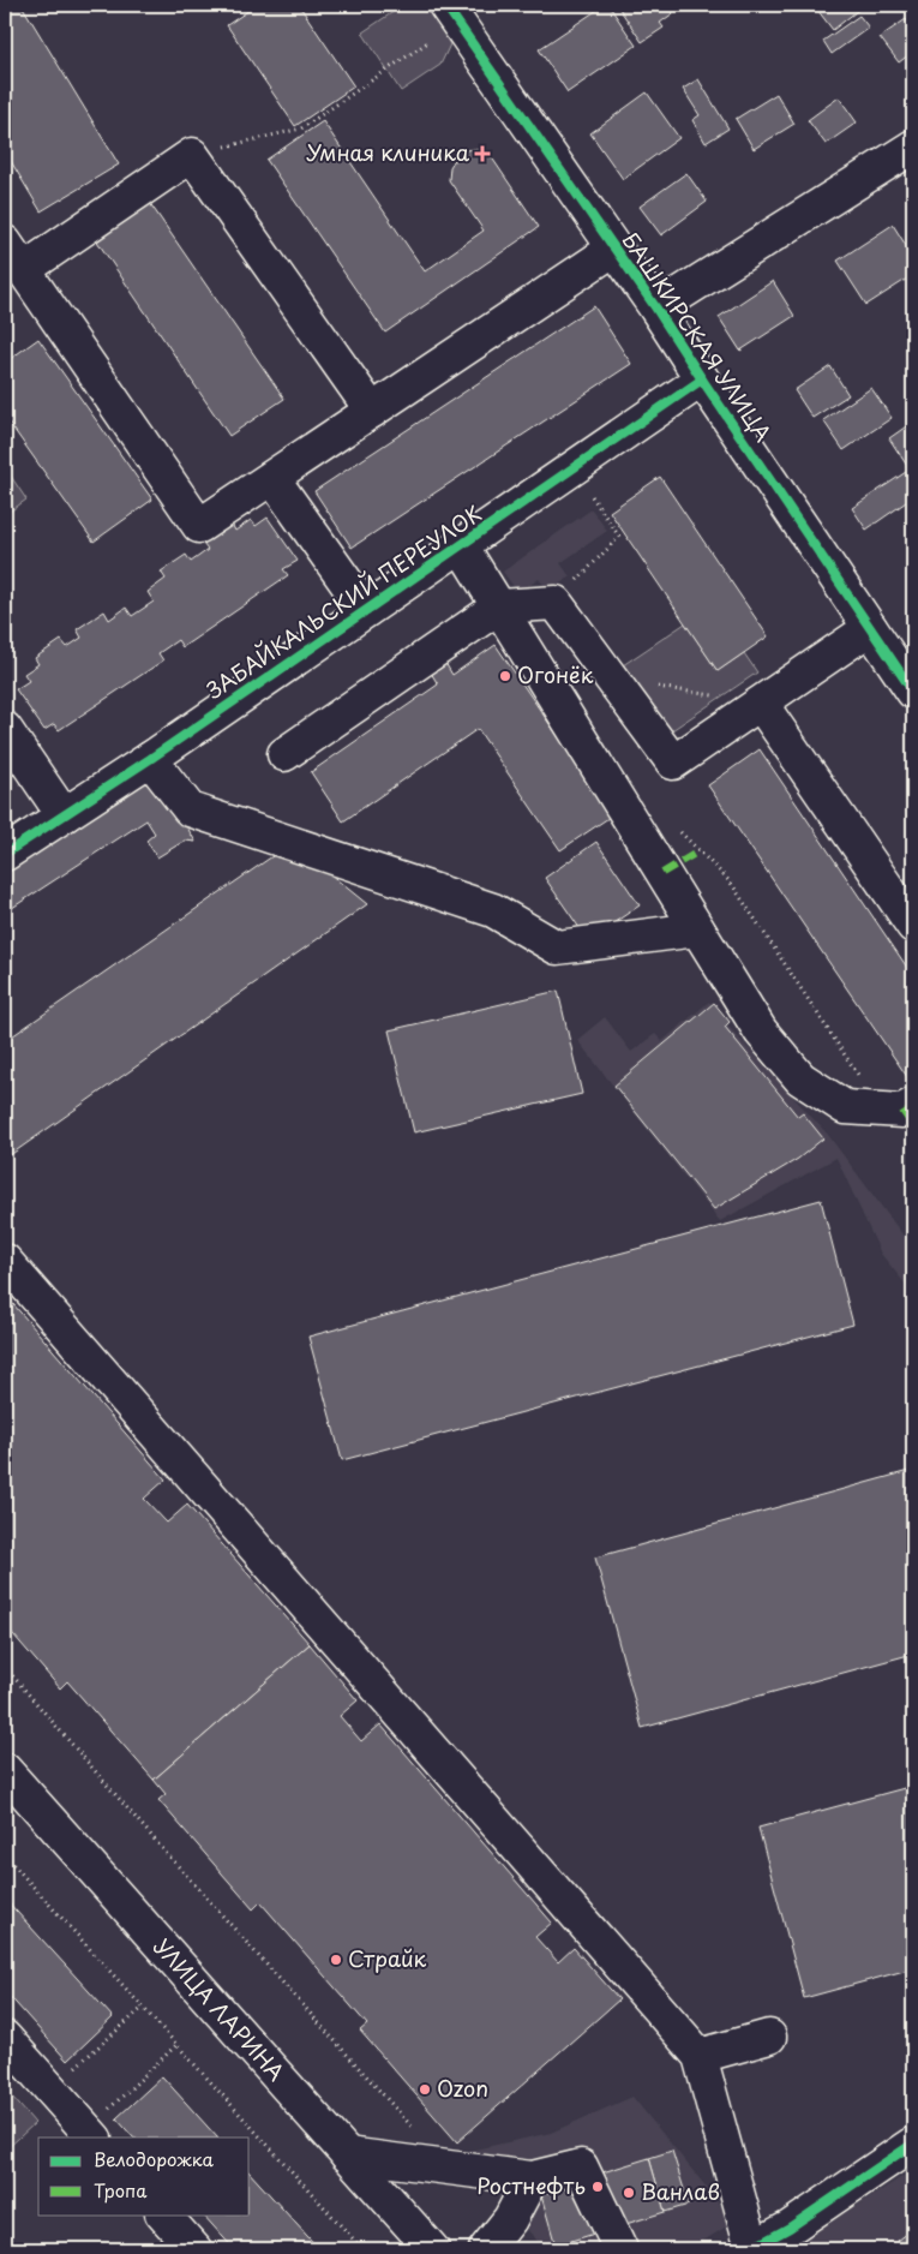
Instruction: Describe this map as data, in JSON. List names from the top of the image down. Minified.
{"streets":{"street":["БАШКИРСКАЯ УЛИЦА","ЗАБАЙКАЛЬСКИЙ ПЕРЕУЛОК","УЛИЦА ЛАРИНА"]},"crossings":[["БАШКИРСКАЯ УЛИЦА","ЗАБАЙКАЛЬСКИЙ ПЕРЕУЛОК"]],"places":{"health":["Умная клиника"],"other":["Огонёк","Страйк","Ozon","Ростнефть","Ванлав"]},"legend":["Велодорожка","Тропа"]}
